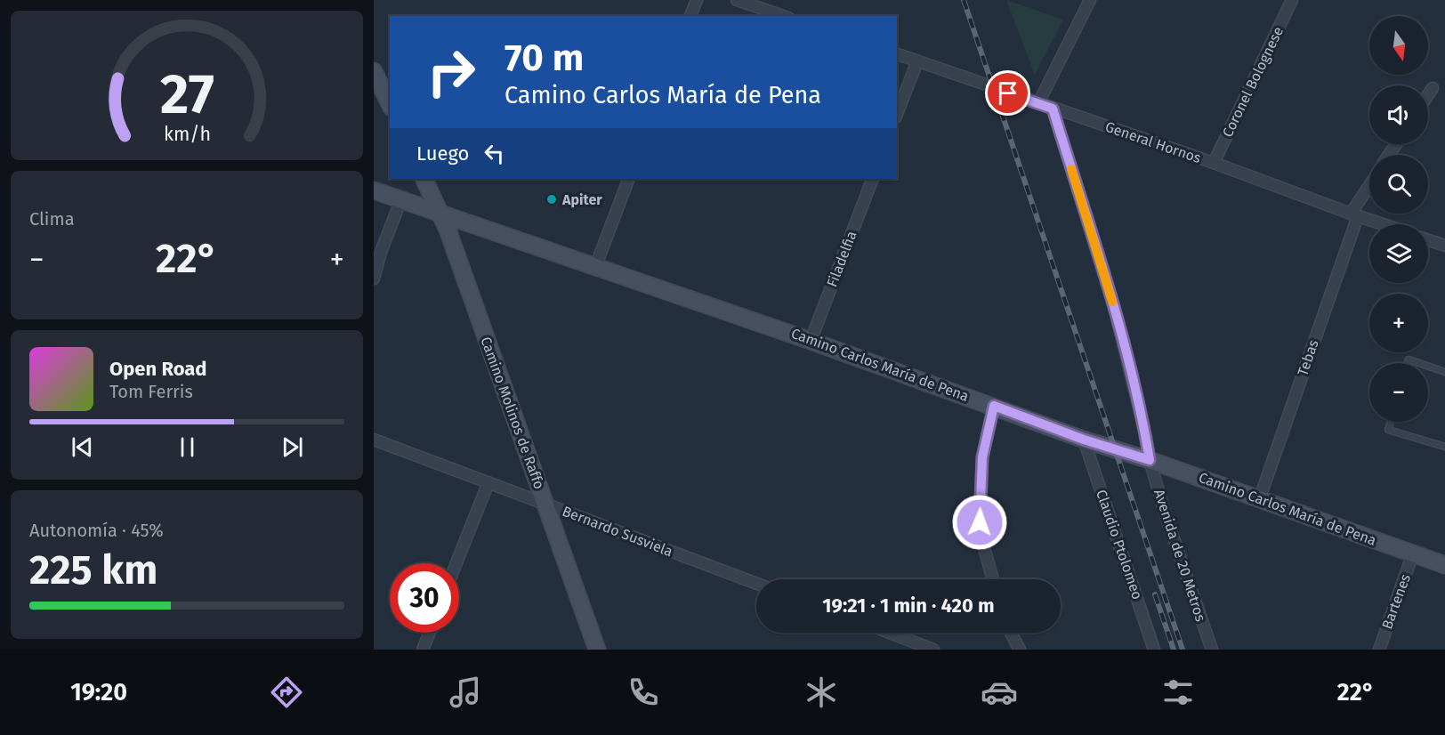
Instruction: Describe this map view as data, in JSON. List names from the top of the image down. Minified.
{"streets":{"street":["Coronel Bolognese","General Hornos","Filadelfia","Tebas","Camino Carlos María de Pena","Camino Molinos de Raffo","Bernardo Susviela","Claudio Ptolomeo","Avenida de 20 Metros","Bartenes"]},"crossings":[["Coronel Bolognese","General Hornos"],["General Hornos","Tebas"],["General Hornos","Avenida de 20 Metros"],["Filadelfia","Camino Carlos María de Pena"],["Tebas","Camino Carlos María de Pena"],["Camino Carlos María de Pena","Camino Molinos de Raffo"],["Camino Carlos María de Pena","Claudio Ptolomeo"],["Camino Carlos María de Pena","Avenida de 20 Metros"],["Camino Carlos María de Pena","Bartenes"],["Camino Molinos de Raffo","Bernardo Susviela"]],"places":["Apiter"],"north":"bottom","page":{"map_buttons":["+","−"],"turn":["70 m","Camino Carlos María de Pena"],"then":"Luego","tile":["Clima",["Autonomía · 45%","225 km"]],"heat":["−","22°","+"],"song":["Open Road","Tom Ferris"],"limit":"30","trip":"19:21 · 1 min · 420 m","tabs":["19:20","22°"],"gauge":["27","km/h"]}}
